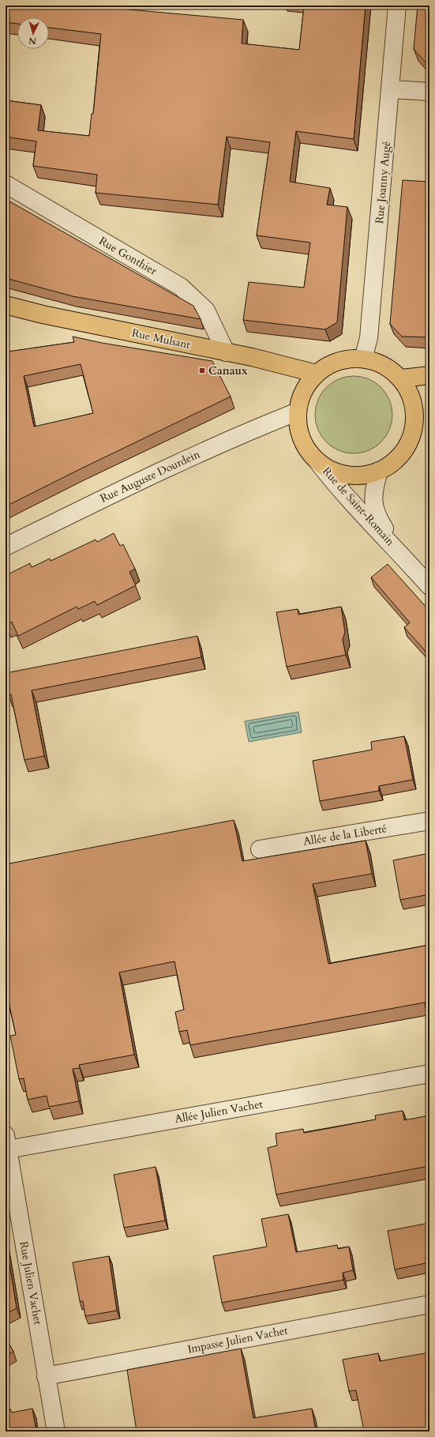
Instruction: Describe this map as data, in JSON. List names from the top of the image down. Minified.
{"streets":{"main road":["Rue Mulsant"],"street":["Rue Joanny Augé","Rue Gonthier","Rue Auguste Dourdein","Rue de Saint-Romain","Allée de la Liberté","Allée Julien Vachet","Rue Julien Vachet","Impasse Julien Vachet"]},"crossings":[["Rue Gonthier","Rue Mulsant"],["Allée Julien Vachet","Rue Julien Vachet"],["Rue Julien Vachet","Impasse Julien Vachet"]],"places":{"transit":["Canaux"]},"north":"bottom"}
